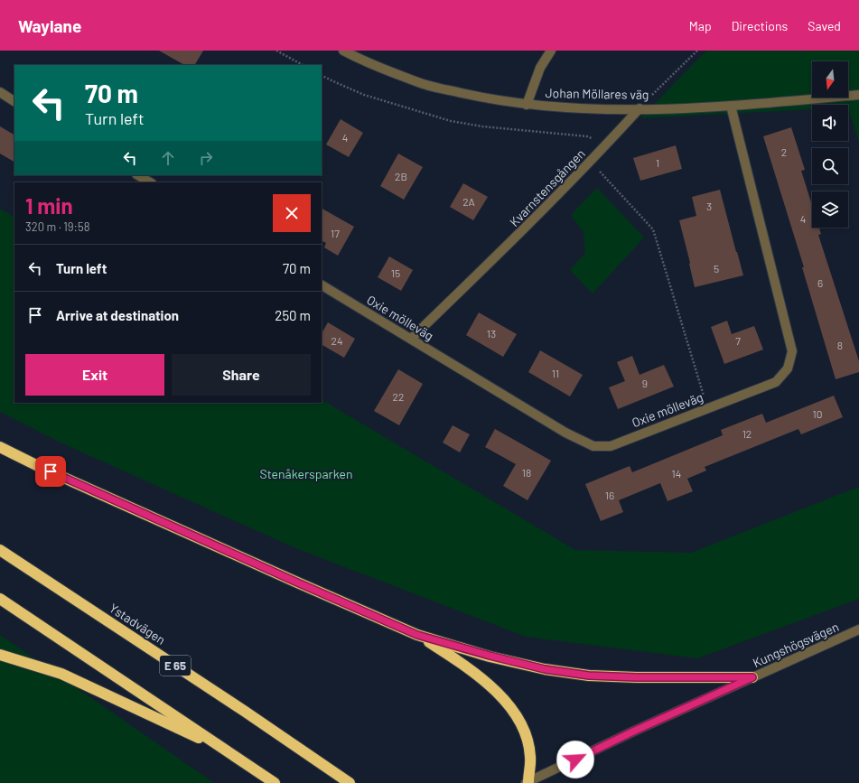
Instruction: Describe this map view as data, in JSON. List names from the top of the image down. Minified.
{"streets":{"highway":["Ystadvägen","E 65"],"street":["Johan Möllares väg","Kvarnstensgången","Oxie mölleväg","Kungshögsvägen"]},"crossings":[["Johan Möllares väg","Kvarnstensgången"],["Johan Möllares väg","Oxie mölleväg"],["Kvarnstensgången","Oxie mölleväg"]],"parks":["Stenåkersparken"],"house_numbers":["4","2","1","2B","2A","3","4","17","5","15","6","13","24","7","8","11","9","22","10","12","18","14","16"],"north":"bottom","page":{"header":"Waylane","nav":["Map","Directions","Saved"],"turn":["70 m","Turn left"],"heading":["1 min","320 m · 19:58"],"list":[{"name":"Turn left","value":"70 m"},{"name":"Arrive at destination","value":"250 m"}],"buttons":["Exit","Share"]}}
